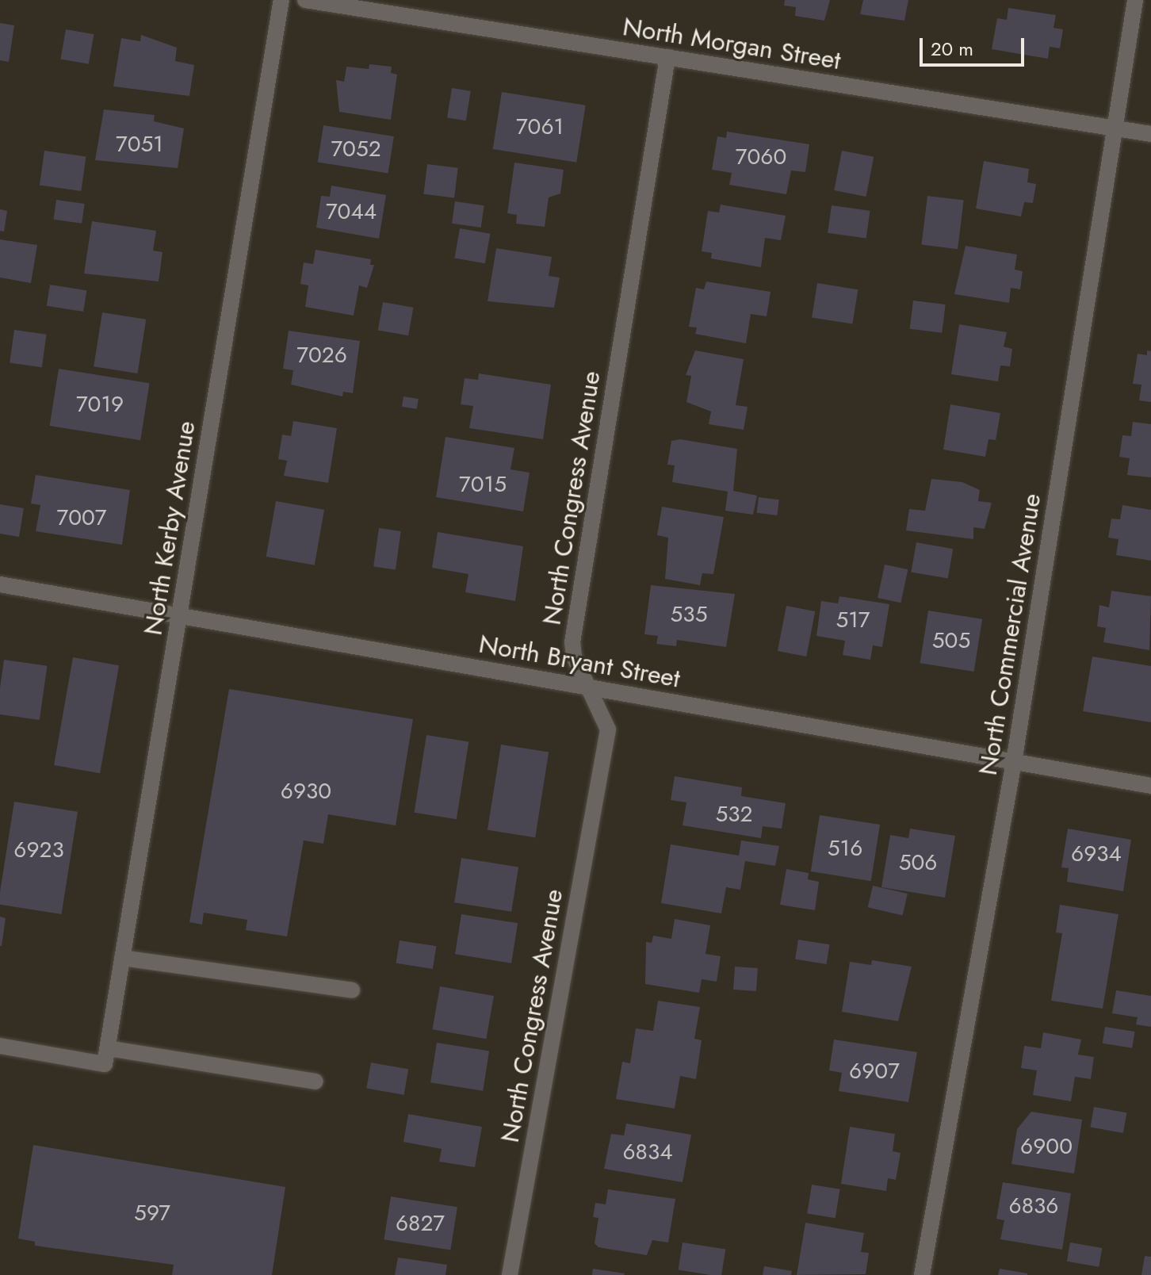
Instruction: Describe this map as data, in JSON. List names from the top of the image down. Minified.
{"streets":{"street":["North Morgan Street","North Congress Avenue","North Kerby Avenue","North Commercial Avenue","North Bryant Street"]},"crossings":[["North Morgan Street","North Congress Avenue"],["North Morgan Street","North Commercial Avenue"],["North Congress Avenue","North Bryant Street"],["North Kerby Avenue","North Bryant Street"],["North Commercial Avenue","North Bryant Street"]],"house_numbers":["7061","7051","7052","7060","7044","7026","7019","7015","7007","535","517","505","6930","532","516","6923","6934","506","6907","6900","6834","6836","597","6827"],"scale_bar":"20 m"}
